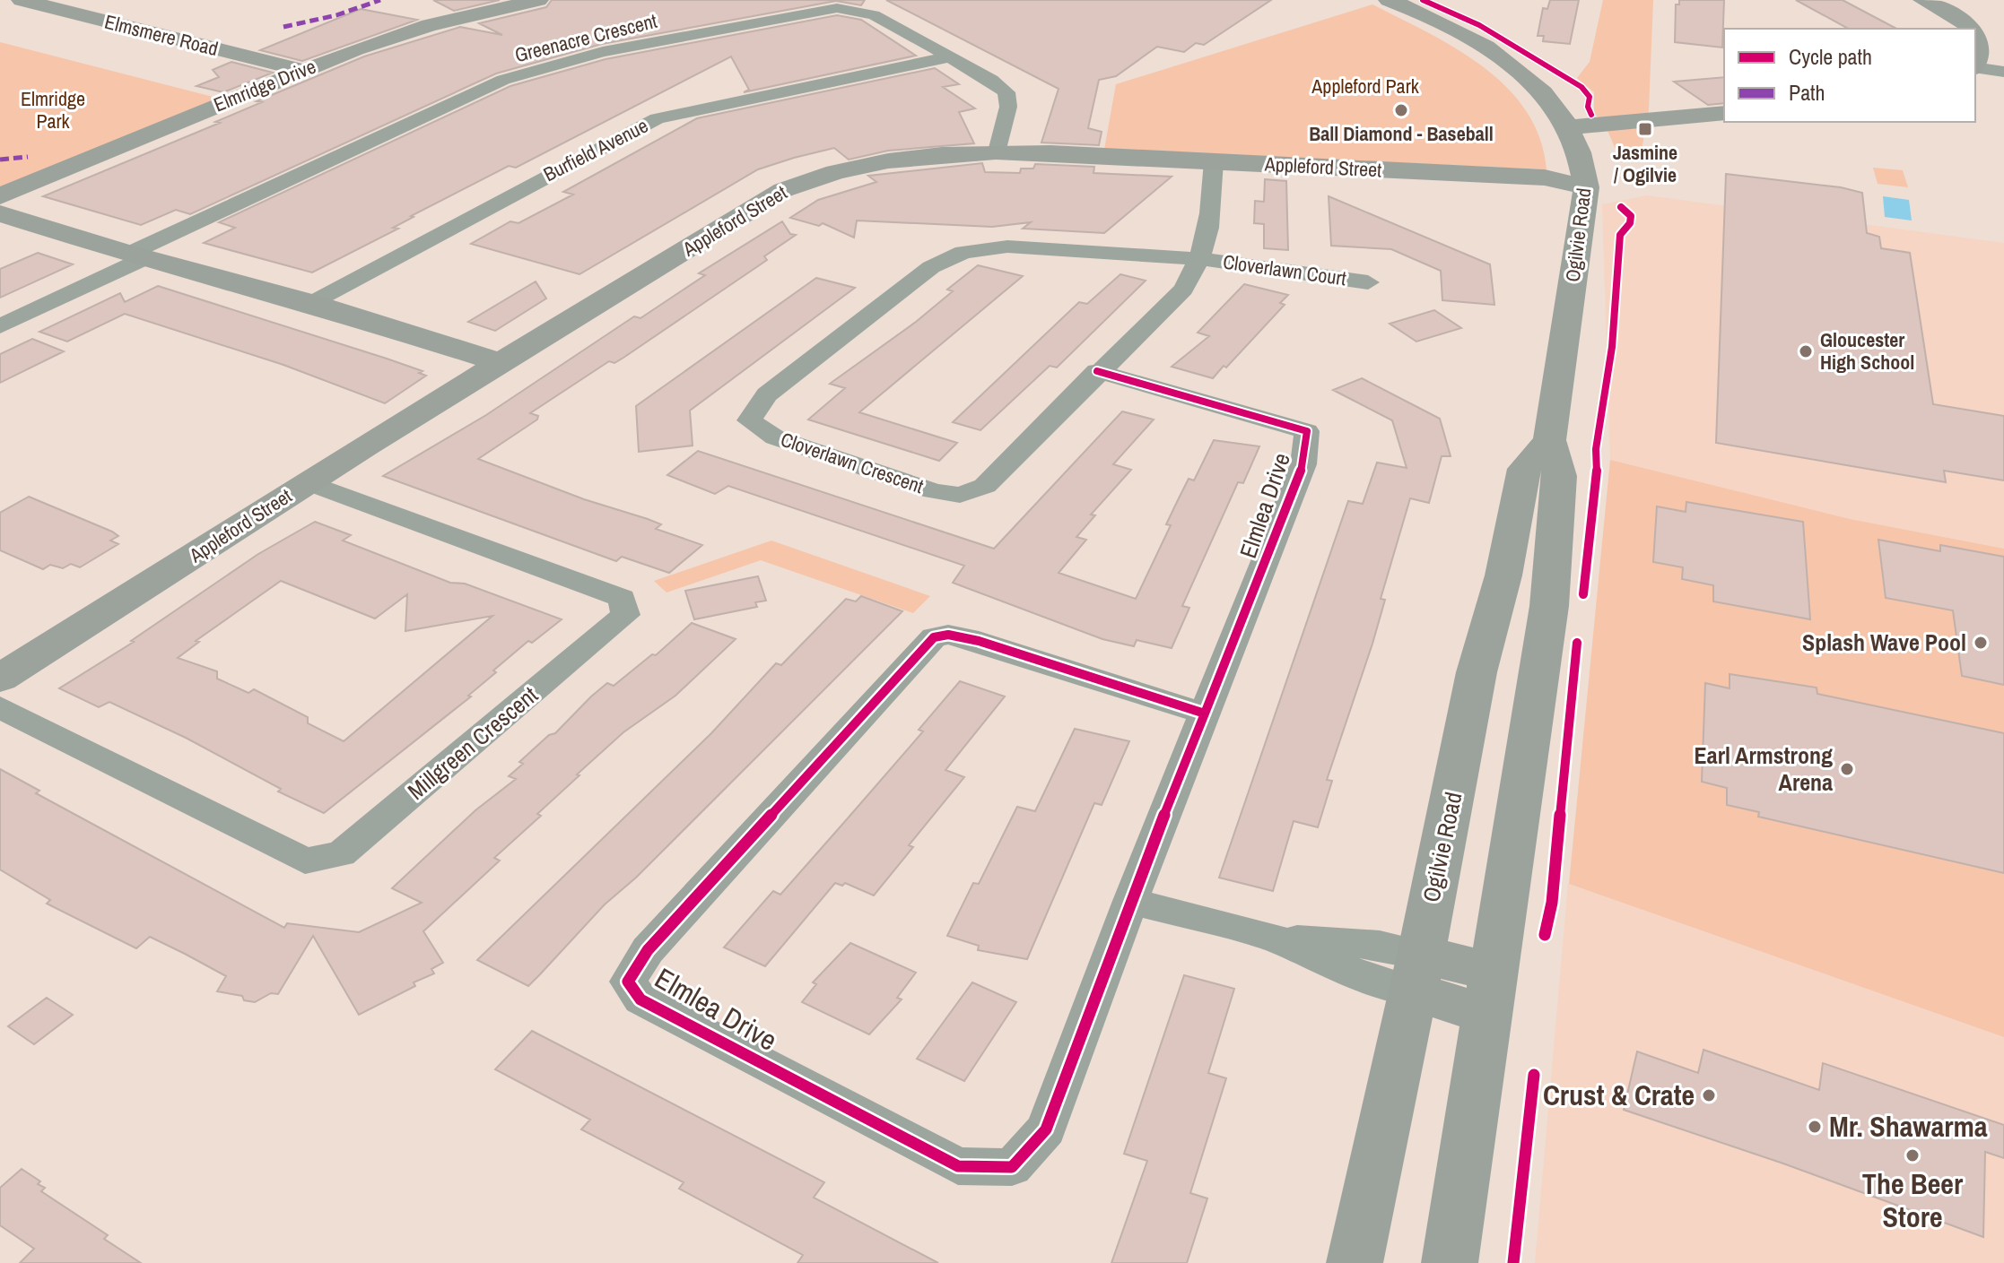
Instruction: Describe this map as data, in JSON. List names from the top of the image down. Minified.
{"streets":{"street":["Elmsmere Road","Greenacre Crescent","Elmridge Drive","Burfield Avenue","Appleford Street","Ogilvie Road","Cloverlawn Court","Cloverlawn Crescent","Elmlea Drive","Millgreen Crescent"]},"crossings":[["Elmsmere Road","Elmridge Drive"],["Greenacre Crescent","Burfield Avenue"],["Greenacre Crescent","Appleford Street"],["Appleford Street","Ogilvie Road"],["Appleford Street","Cloverlawn Crescent"],["Appleford Street","Millgreen Crescent"],["Cloverlawn Court","Cloverlawn Crescent"],["Cloverlawn Crescent","Elmlea Drive"]],"parks":["Appleford Park","Elmridge Park"],"places":{"other":["Ball Diamond - Baseball","Gloucester High School","Splash Wave Pool","Earl Armstrong Arena","Crust & Crate","Mr. Shawarma","The Beer Store"],"transit":["Jasmine / Ogilvie"]},"legend":["Cycle path","Path"]}
